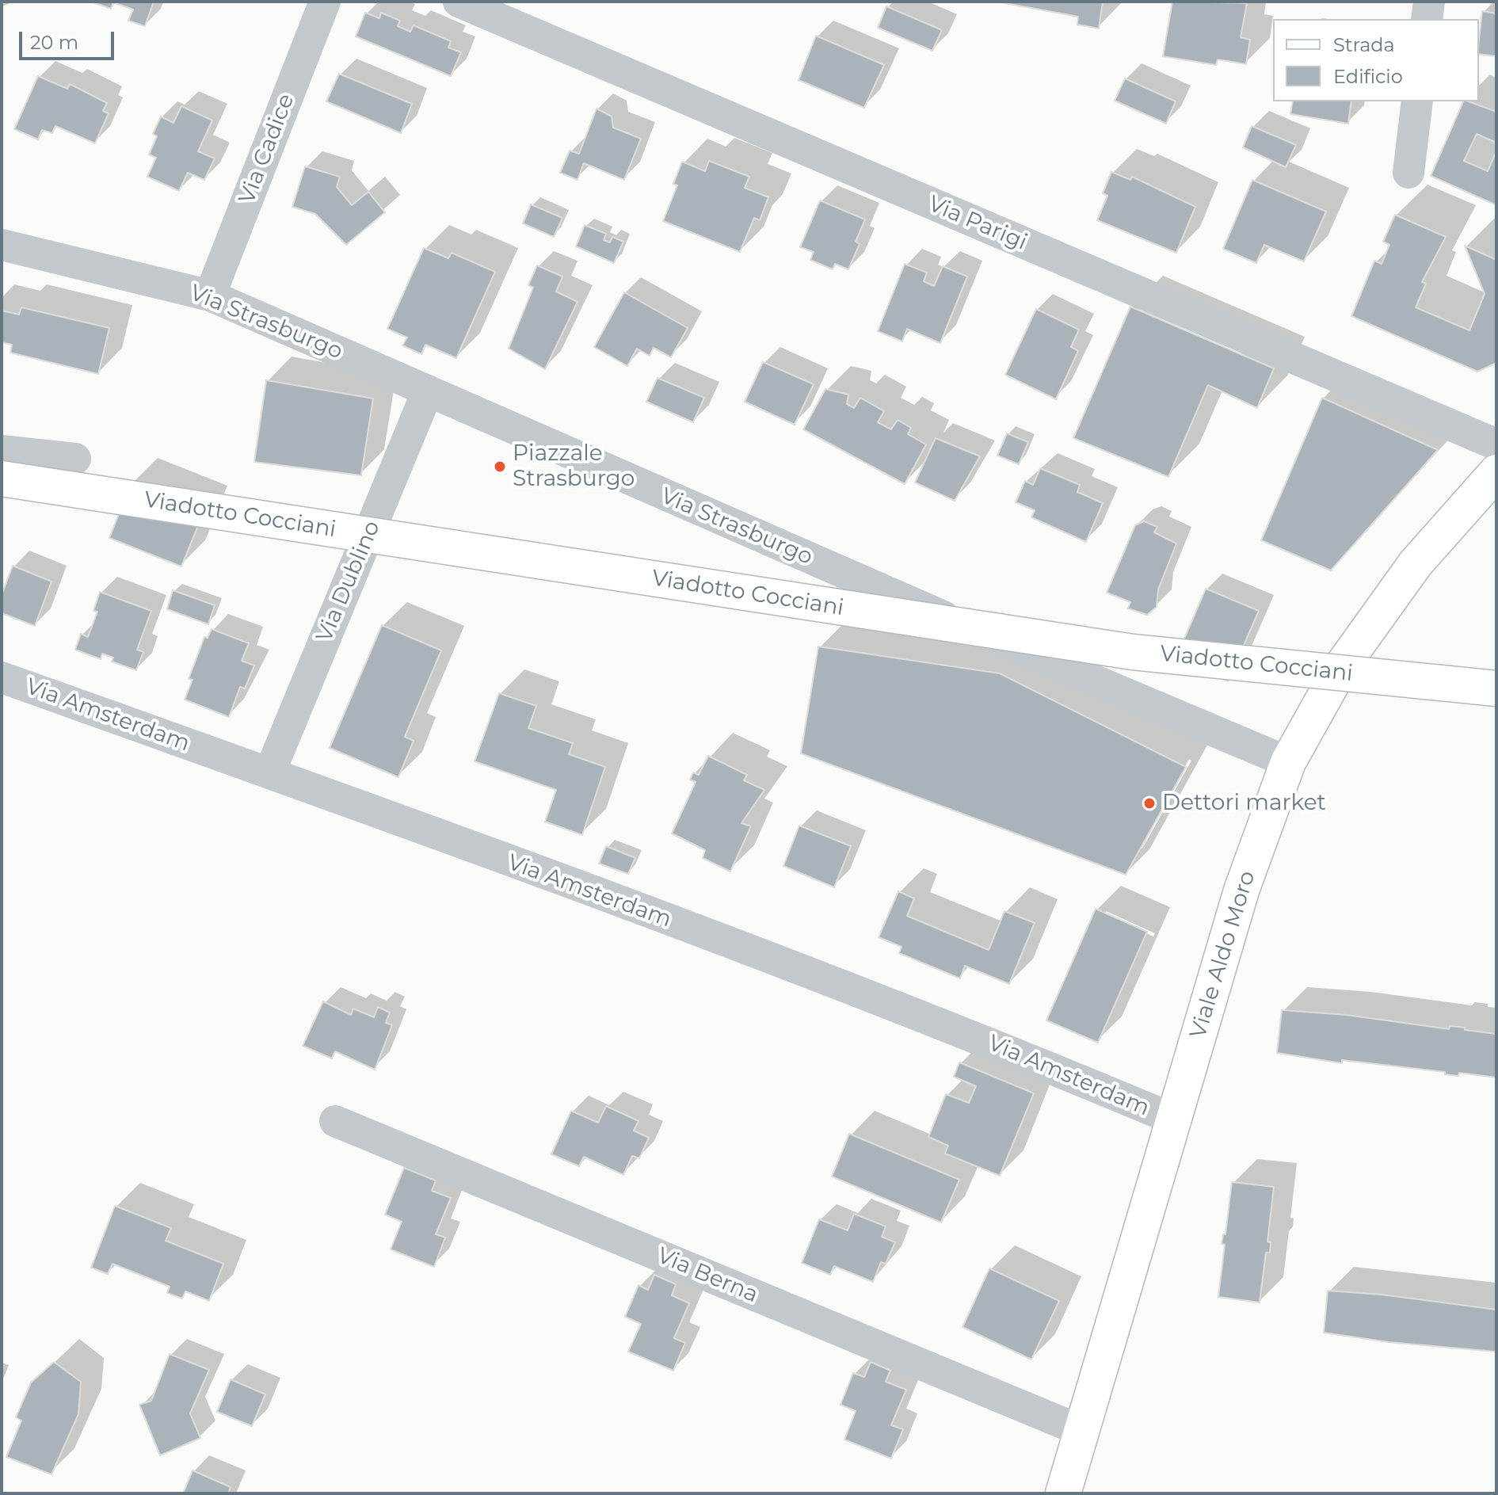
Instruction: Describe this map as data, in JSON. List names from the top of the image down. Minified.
{"streets":{"main road":["Viadotto Cocciani","Viale Aldo Moro"],"street":["Via Cadice","Via Parigi","Via Strasburgo","Via Dublino","Via Amsterdam","Via Berna"]},"crossings":[["Via Cadice","Via Strasburgo"],["Via Strasburgo","Via Dublino"],["Via Strasburgo","Viale Aldo Moro"],["Via Dublino","Via Amsterdam"],["Via Amsterdam","Viale Aldo Moro"],["Viale Aldo Moro","Via Berna"]],"places":["Piazzale Strasburgo","Dettori market"],"legend":["Strada","Edificio"],"scale_bar":"20 m"}
